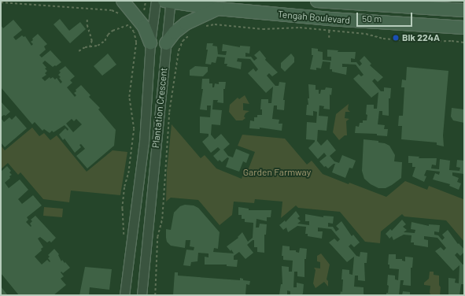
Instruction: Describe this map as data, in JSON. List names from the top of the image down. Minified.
{"streets":{"main road":["Tengah Boulevard"],"street":["Plantation Crescent"]},"crossings":[["Tengah Boulevard","Plantation Crescent"]],"parks":["Garden Farmway"],"places":["Blk 224A"],"scale_bar":"50 m"}
